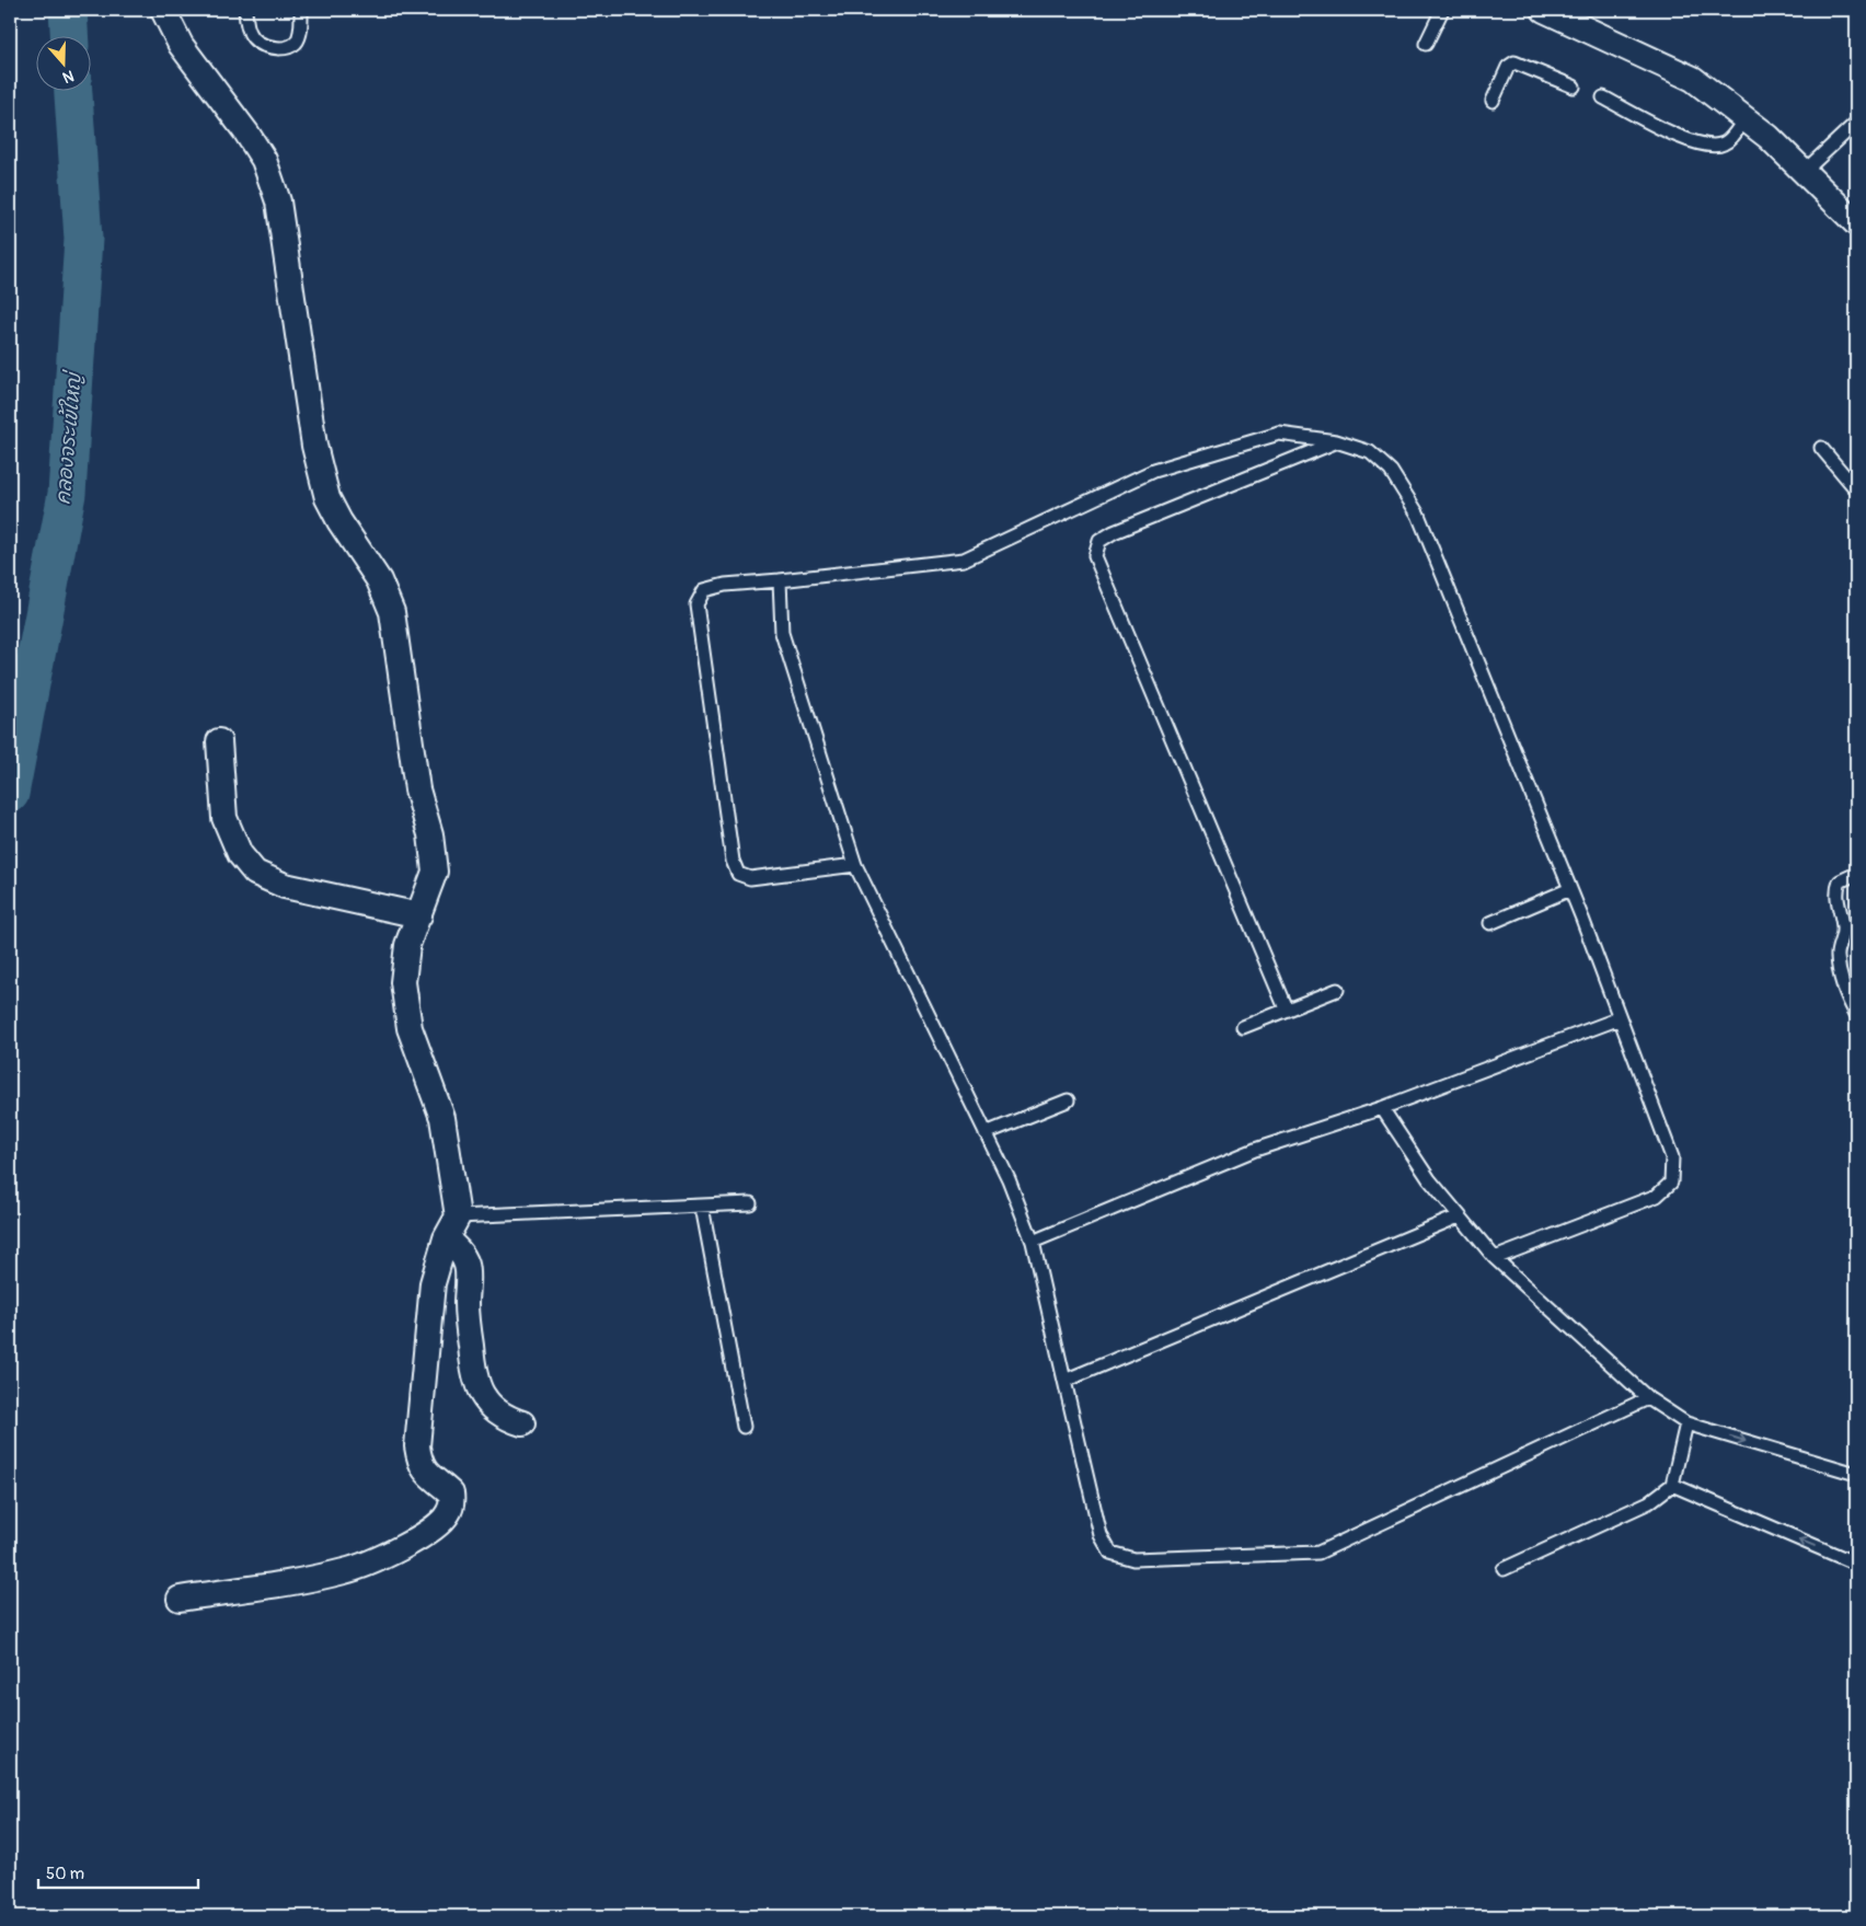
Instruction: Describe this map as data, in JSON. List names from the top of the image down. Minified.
{"water":["คลองจระเข้ใหญ่"],"scale_bar":"50 m","north":"bottom"}
